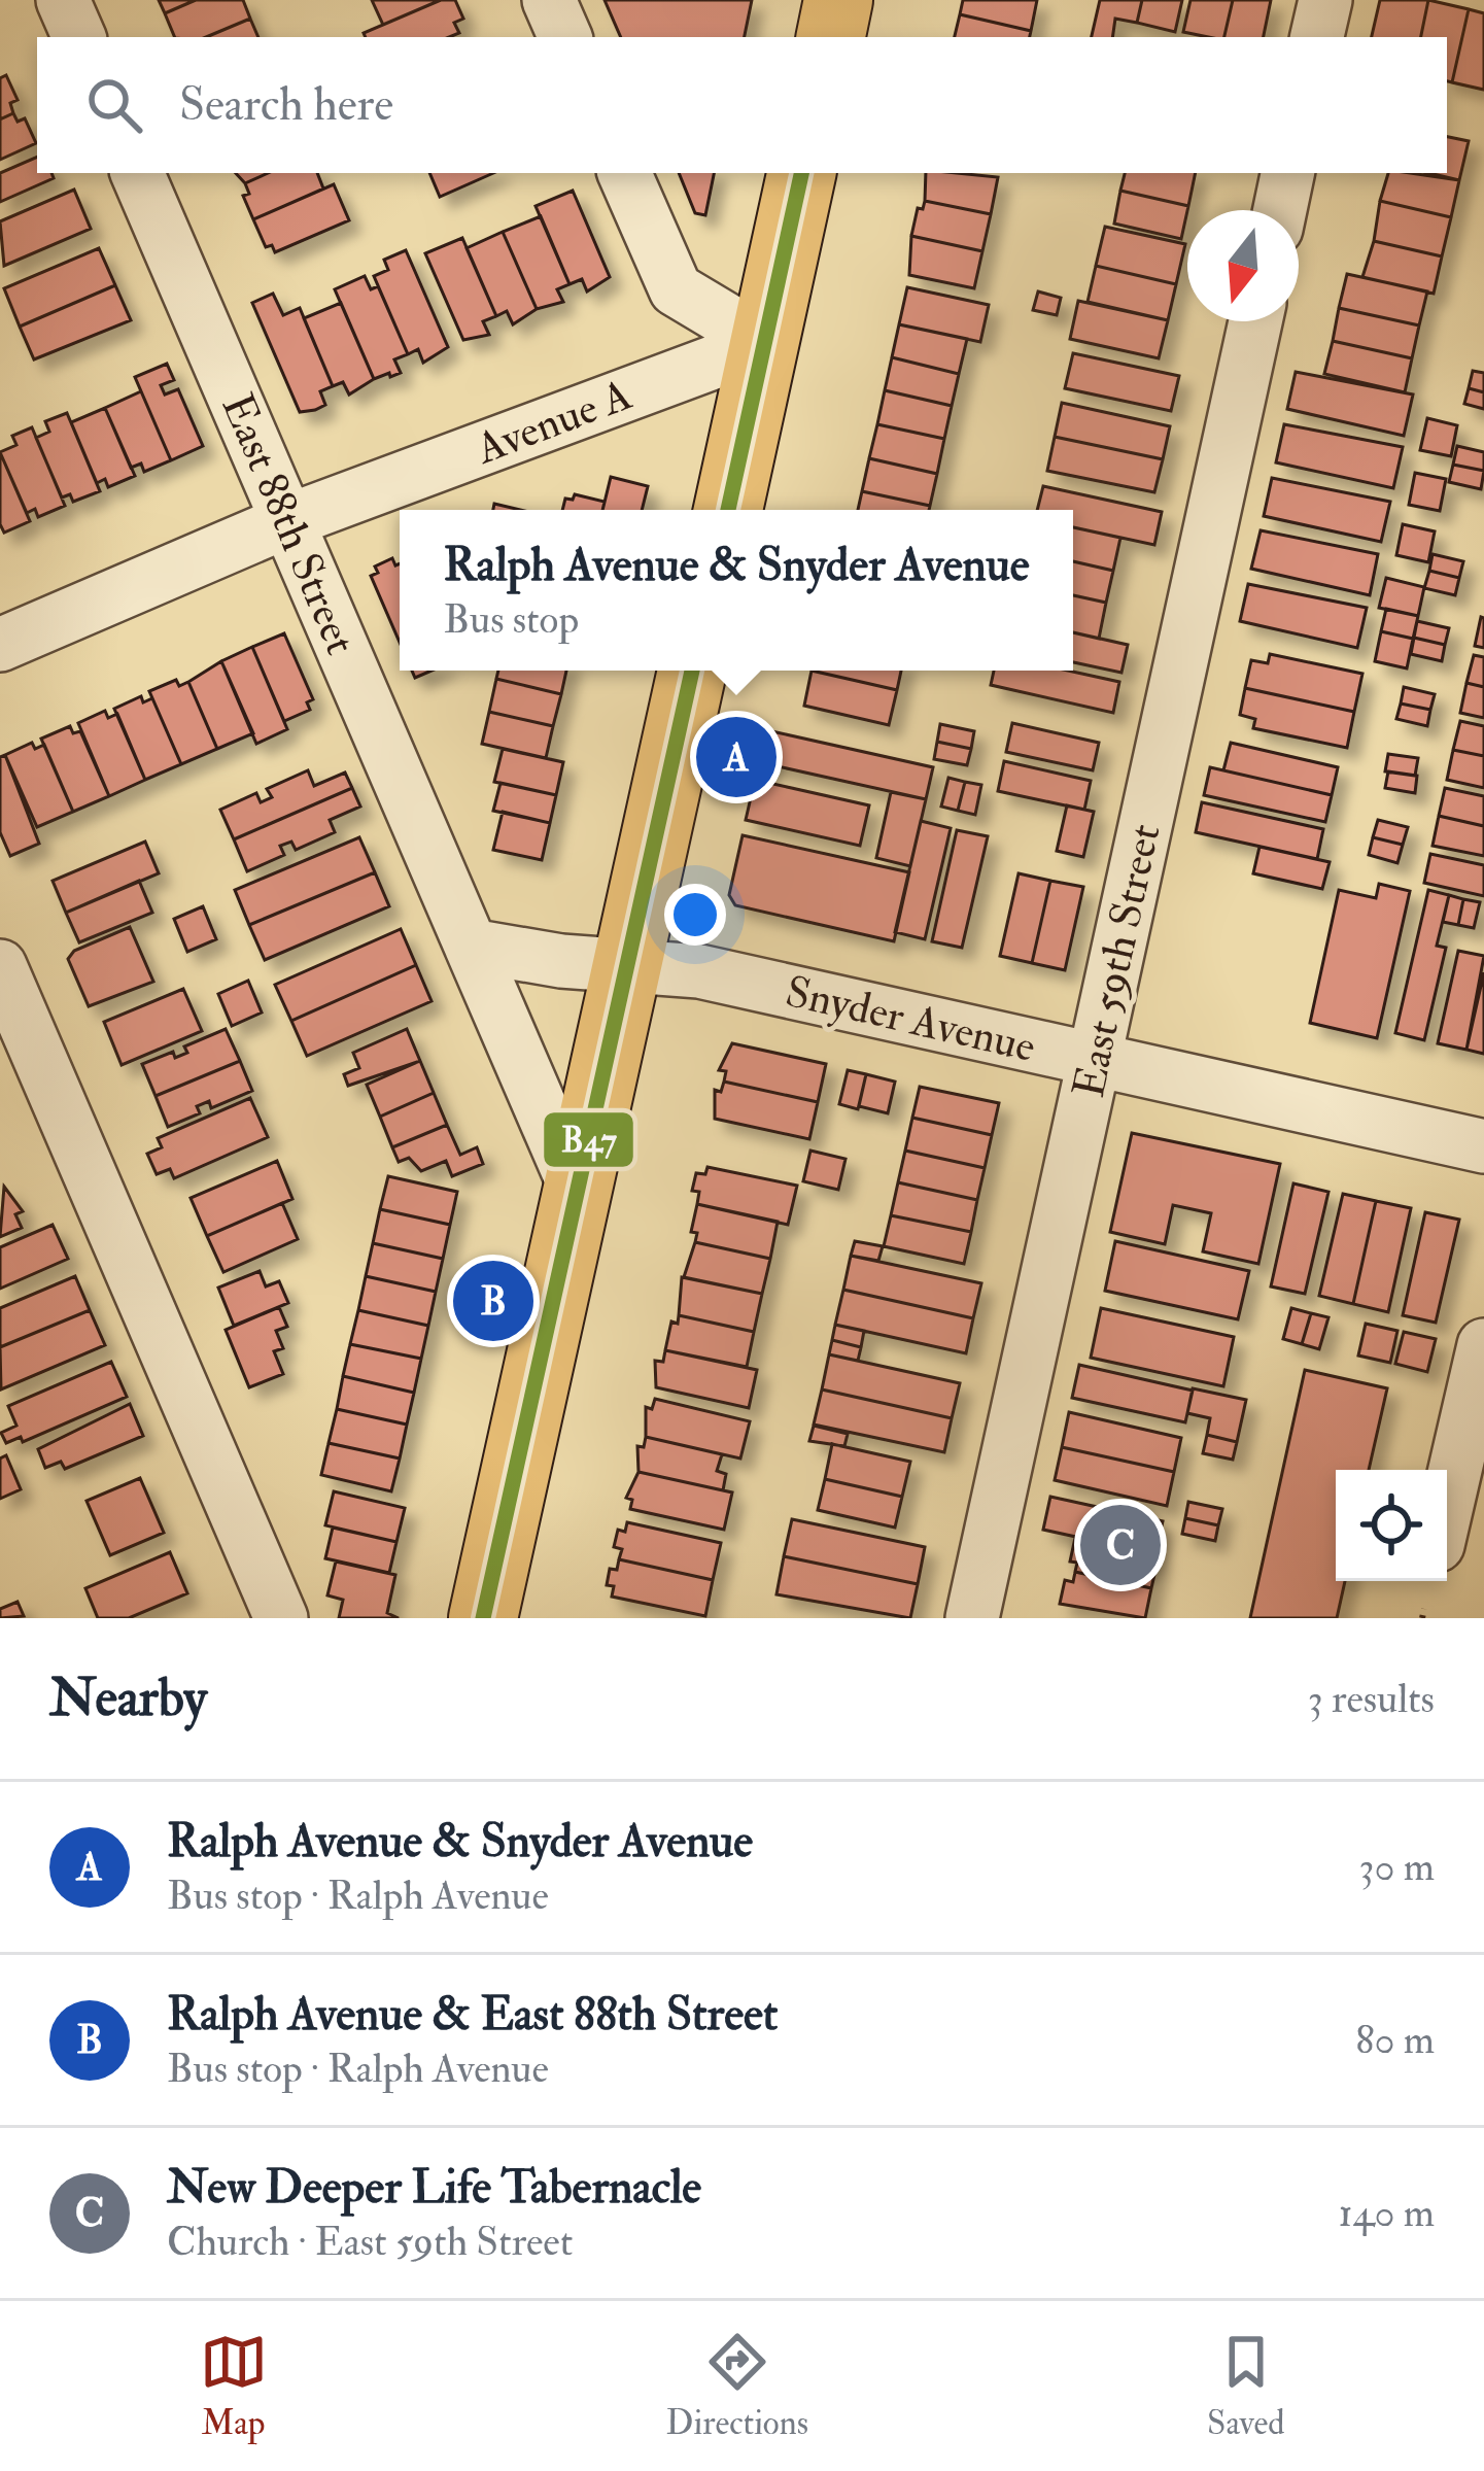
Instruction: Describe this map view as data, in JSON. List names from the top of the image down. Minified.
{"streets":{"street":["Avenue A","East 88th Street","East 59th Street","Snyder Avenue"]},"crossings":[["Avenue A","East 88th Street"],["East 59th Street","Snyder Avenue"]],"lines":["transit line B47"],"north":"bottom","page":{"search":"Search here","popup":["Ralph Avenue & Snyder Avenue","Bus stop"],"pins":["A","B","C"],"heading":["Nearby","3 results"],"list":[{"mark":"A","name":"Ralph Avenue & Snyder Avenue","note":"Bus stop · Ralph Avenue","value":"30 m"},{"mark":"B","name":"Ralph Avenue & East 88th Street","note":"Bus stop · Ralph Avenue","value":"80 m"},{"mark":"C","name":"New Deeper Life Tabernacle","note":"Church · East 59th Street","value":"140 m"}],"nav":["Map","Directions","Saved"]}}
